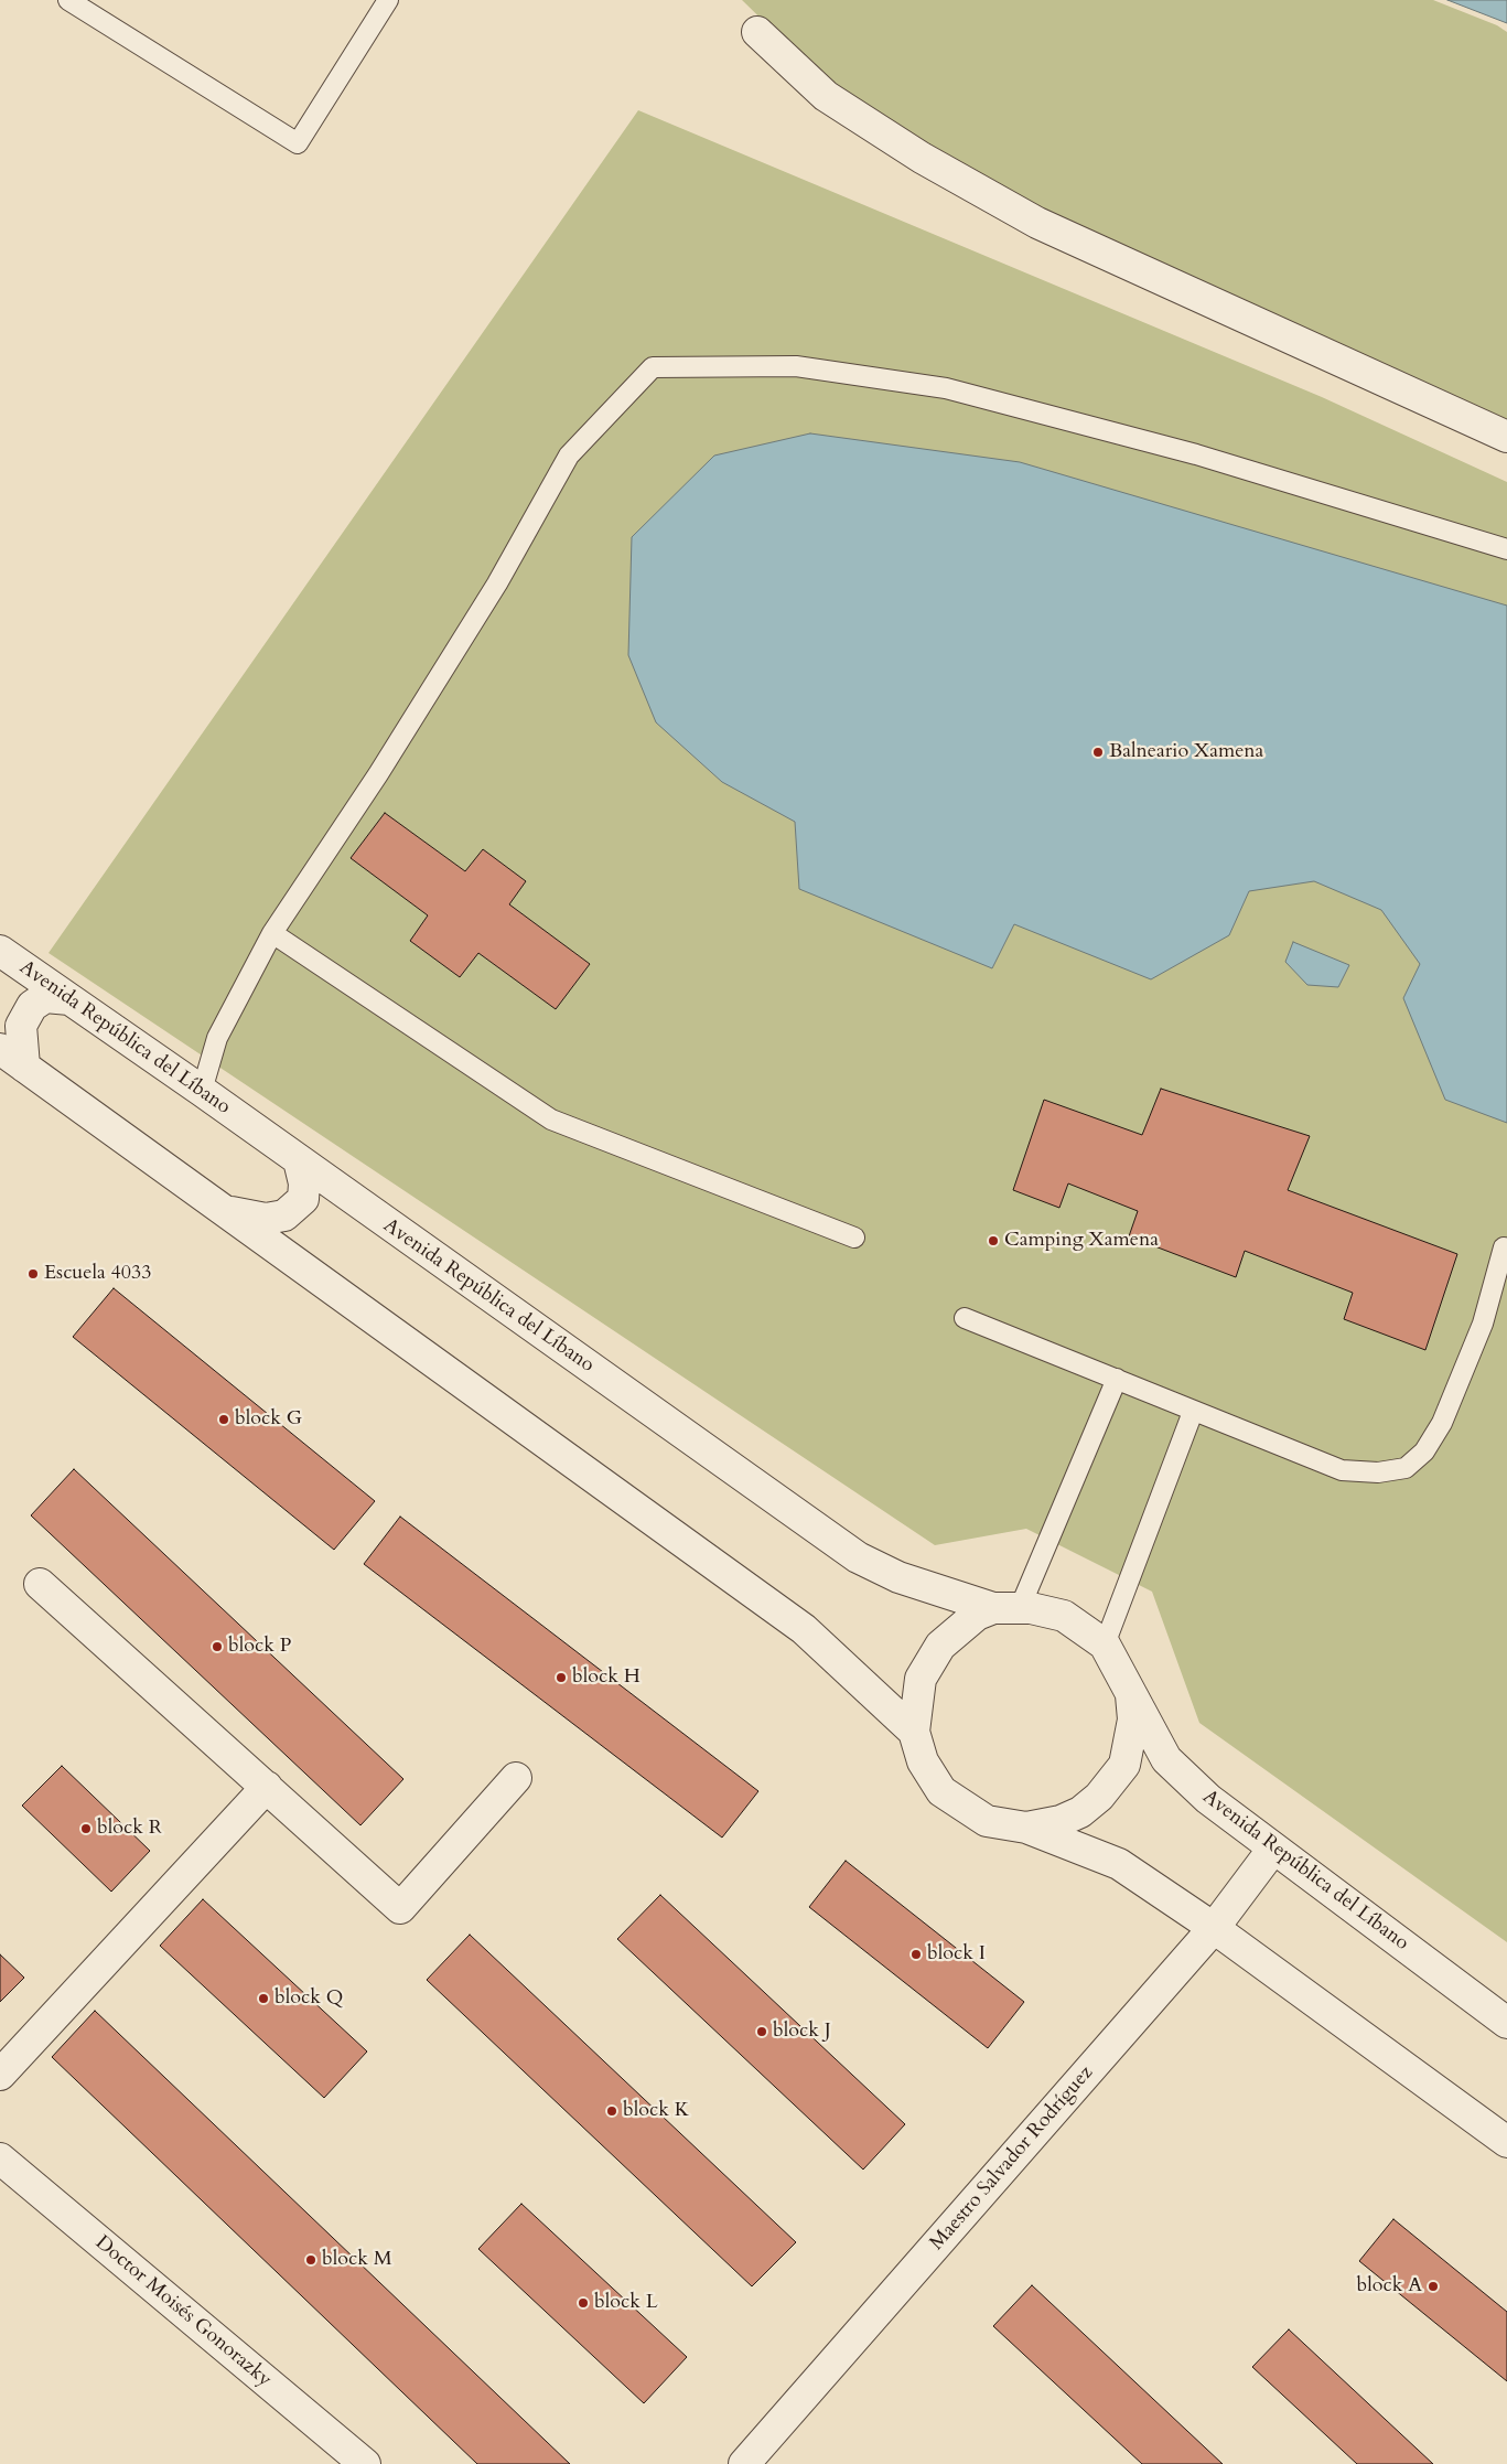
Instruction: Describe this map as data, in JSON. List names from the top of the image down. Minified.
{"streets":{"street":["Avenida República del Líbano","Maestro Salvador Rodríguez","Doctor Moisés Gonorazky"]},"crossings":[["Avenida República del Líbano","Maestro Salvador Rodríguez"]],"places":["Balneario Xamena","Camping Xamena","Escuela 4033","block G","block P","block H","block R","block I","block Q","block J","block K","block M","block A","block L"]}
